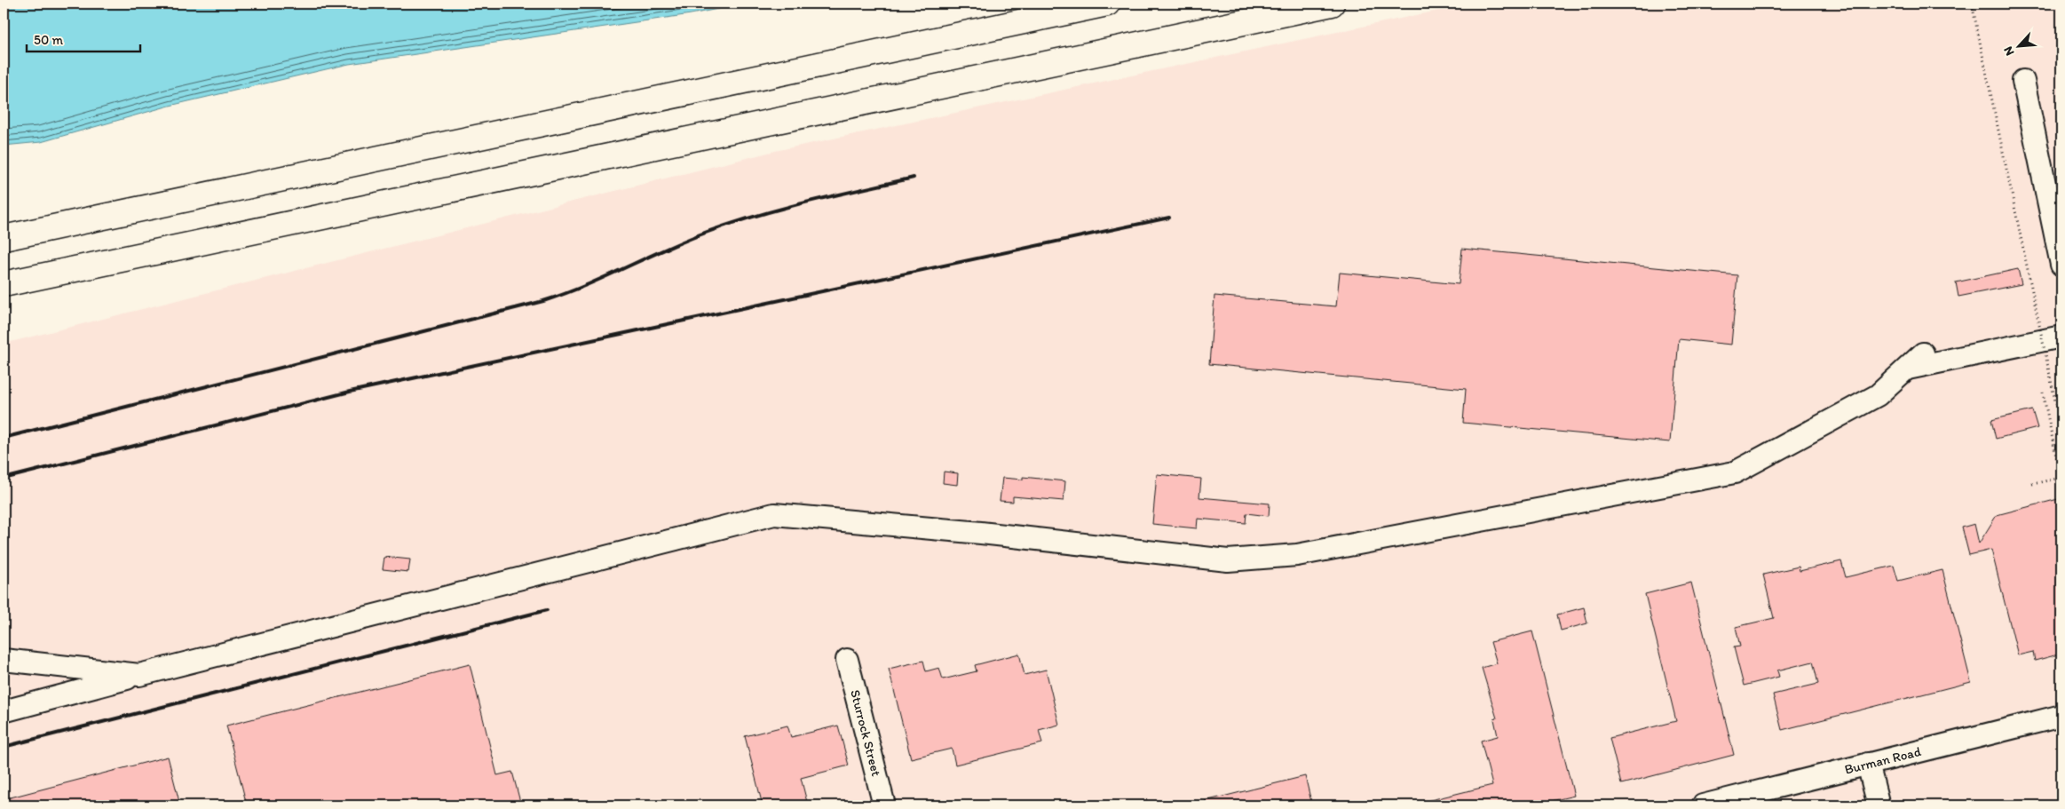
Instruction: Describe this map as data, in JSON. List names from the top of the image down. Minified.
{"streets":{"street":["Sturrock Street","Burman Road"]},"scale_bar":"50 m","north":"bottom left"}
